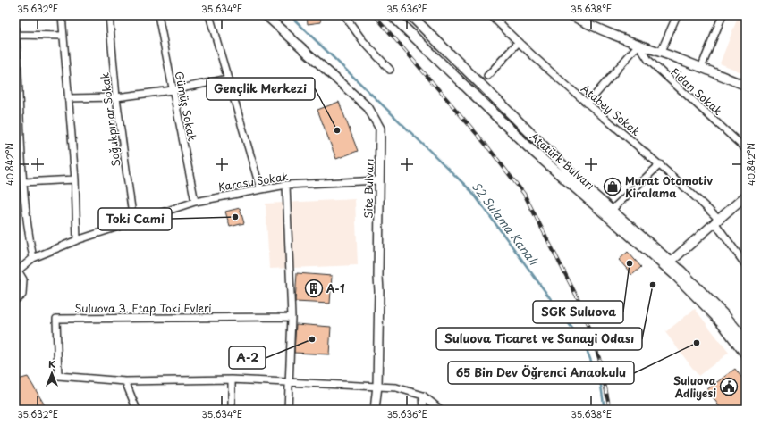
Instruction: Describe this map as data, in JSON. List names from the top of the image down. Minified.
{"streets":{"main road":["Atatürk Bulvarı"],"street":["Fidan Sokak","Gümüş Sokak","Atabey Sokak","Soğukpınar Sokak","Karasu Sokak","Site Bulvarı","Suluova 3. Etap Toki Evleri"]},"crossings":[["Gümüş Sokak","Karasu Sokak"],["Soğukpınar Sokak","Karasu Sokak"],["Karasu Sokak","Site Bulvarı"],["Site Bulvarı","Suluova 3. Etap Toki Evleri"]],"water":["S2 Sulama Kanalı"],"places":{"other":["Gençlik Merkezi","Toki Cami","SGK Suluova","Suluova Ticaret ve Sanayi Odası","A-2","65 Bin Dev Öğrenci Anaokulu"],"shop":["Murat Otomotiv Kiralama"],"building":["A-1"],"public building":["Suluova Adliyesi"]},"north":"top","coordinates":["35.632°E","35.634°E","35.636°E","35.638°E","40.842°N"]}
